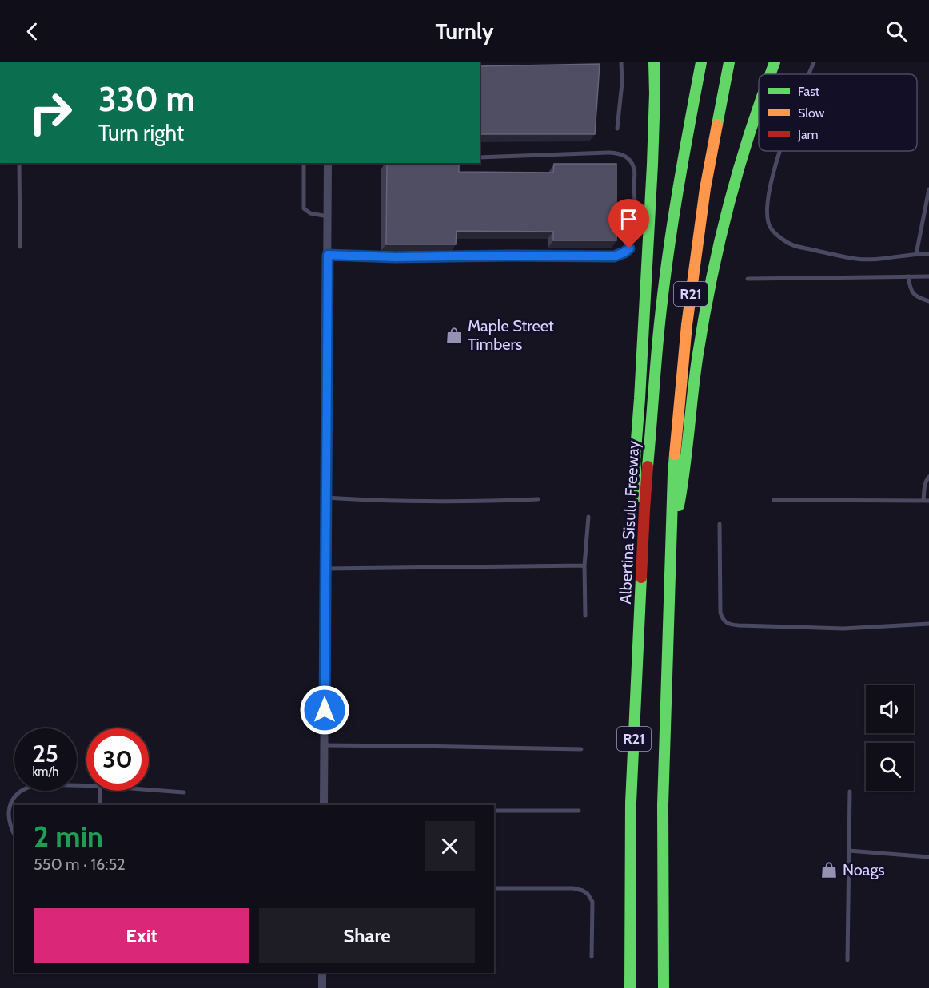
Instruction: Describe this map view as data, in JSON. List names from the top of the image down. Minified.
{"streets":{"highway":["R21","Albertina Sisulu Freeway"]},"places":{"shop":["Maple Street Timbers","Noags"]},"legend":["Fast","Slow","Jam"],"page":{"header":"Turnly","turn":["330 m","Turn right"],"speed":"25 km/h","limit":"30","heading":["2 min","550 m · 16:52"],"buttons":["Exit","Share"]}}
